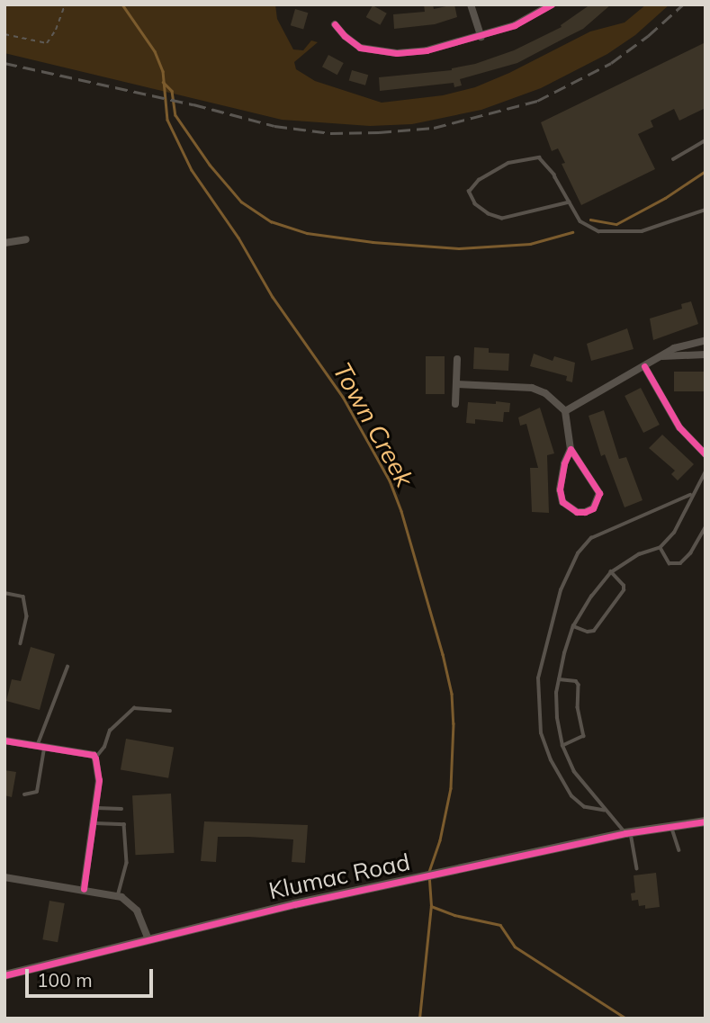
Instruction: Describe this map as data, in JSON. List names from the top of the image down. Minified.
{"streets":{"street":["Klumac Road"]},"water":["Town Creek"],"scale_bar":"100 m"}
